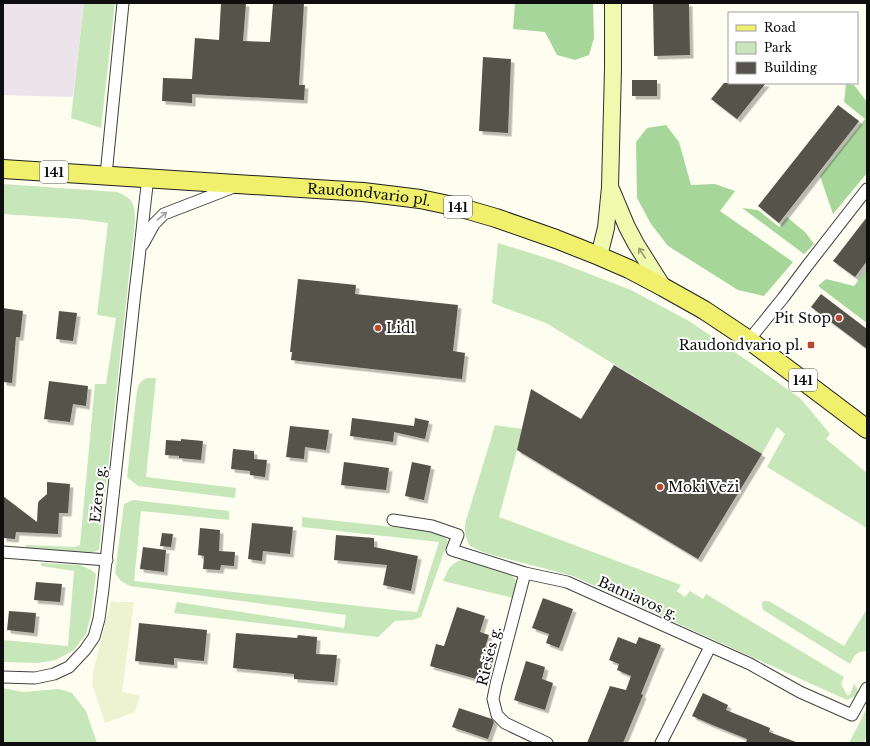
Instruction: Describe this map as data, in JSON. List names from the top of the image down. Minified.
{"streets":{"main road":["141","Raudondvario pl."],"street":["Ežero g.","Batniavos g.","Riešės g."]},"crossings":[["Raudondvario pl.","Ežero g."],["Batniavos g.","Riešės g."]],"places":{"other":["Pit Stop","Lidl","Moki Veži"],"transit":["Raudondvario pl."]},"legend":["Road","Park","Building"]}
